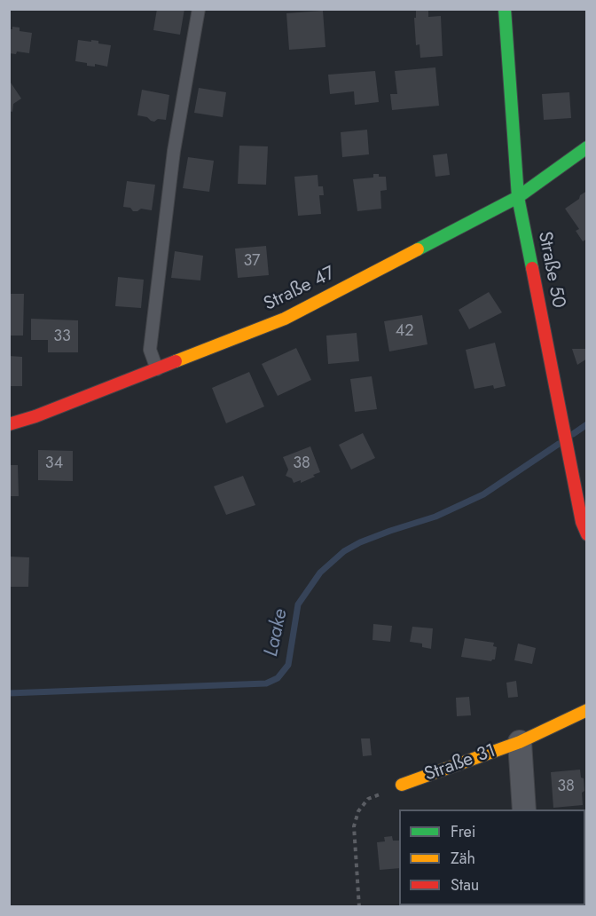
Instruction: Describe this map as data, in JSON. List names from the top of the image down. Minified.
{"streets":{"street":["Straße 50","Straße 47","Straße 31"]},"crossings":[["Straße 50","Straße 47"]],"water":["Laake"],"house_numbers":["37","42","33","34","38","38"],"legend":["Frei","Zäh","Stau"]}
